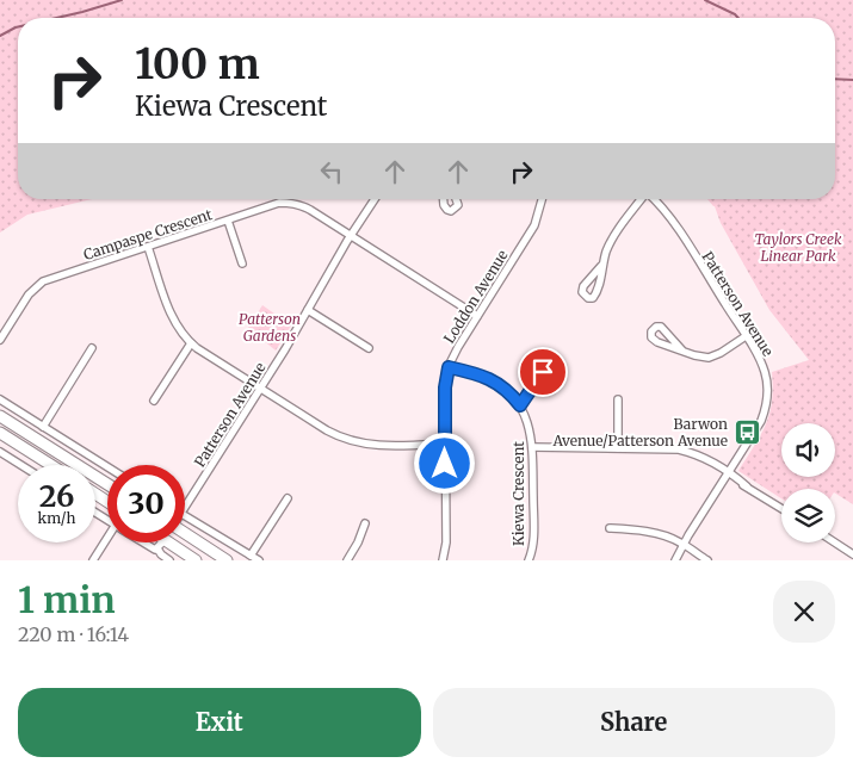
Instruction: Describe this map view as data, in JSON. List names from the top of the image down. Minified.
{"streets":{"street":["Campaspe Crescent","Loddon Avenue","Patterson Avenue","Kiewa Crescent"]},"crossings":[["Campaspe Crescent","Loddon Avenue"],["Campaspe Crescent","Patterson Avenue"],["Loddon Avenue","Kiewa Crescent"]],"parks":["Taylors Creek Linear Park","Patterson Gardens"],"places":{"bus stop":["Barwon Avenue/Patterson Avenue"]},"page":{"turn":["100 m","Kiewa Crescent"],"speed":"26 km/h","limit":"30","heading":["1 min","220 m · 16:14"],"buttons":["Exit","Share"]}}
